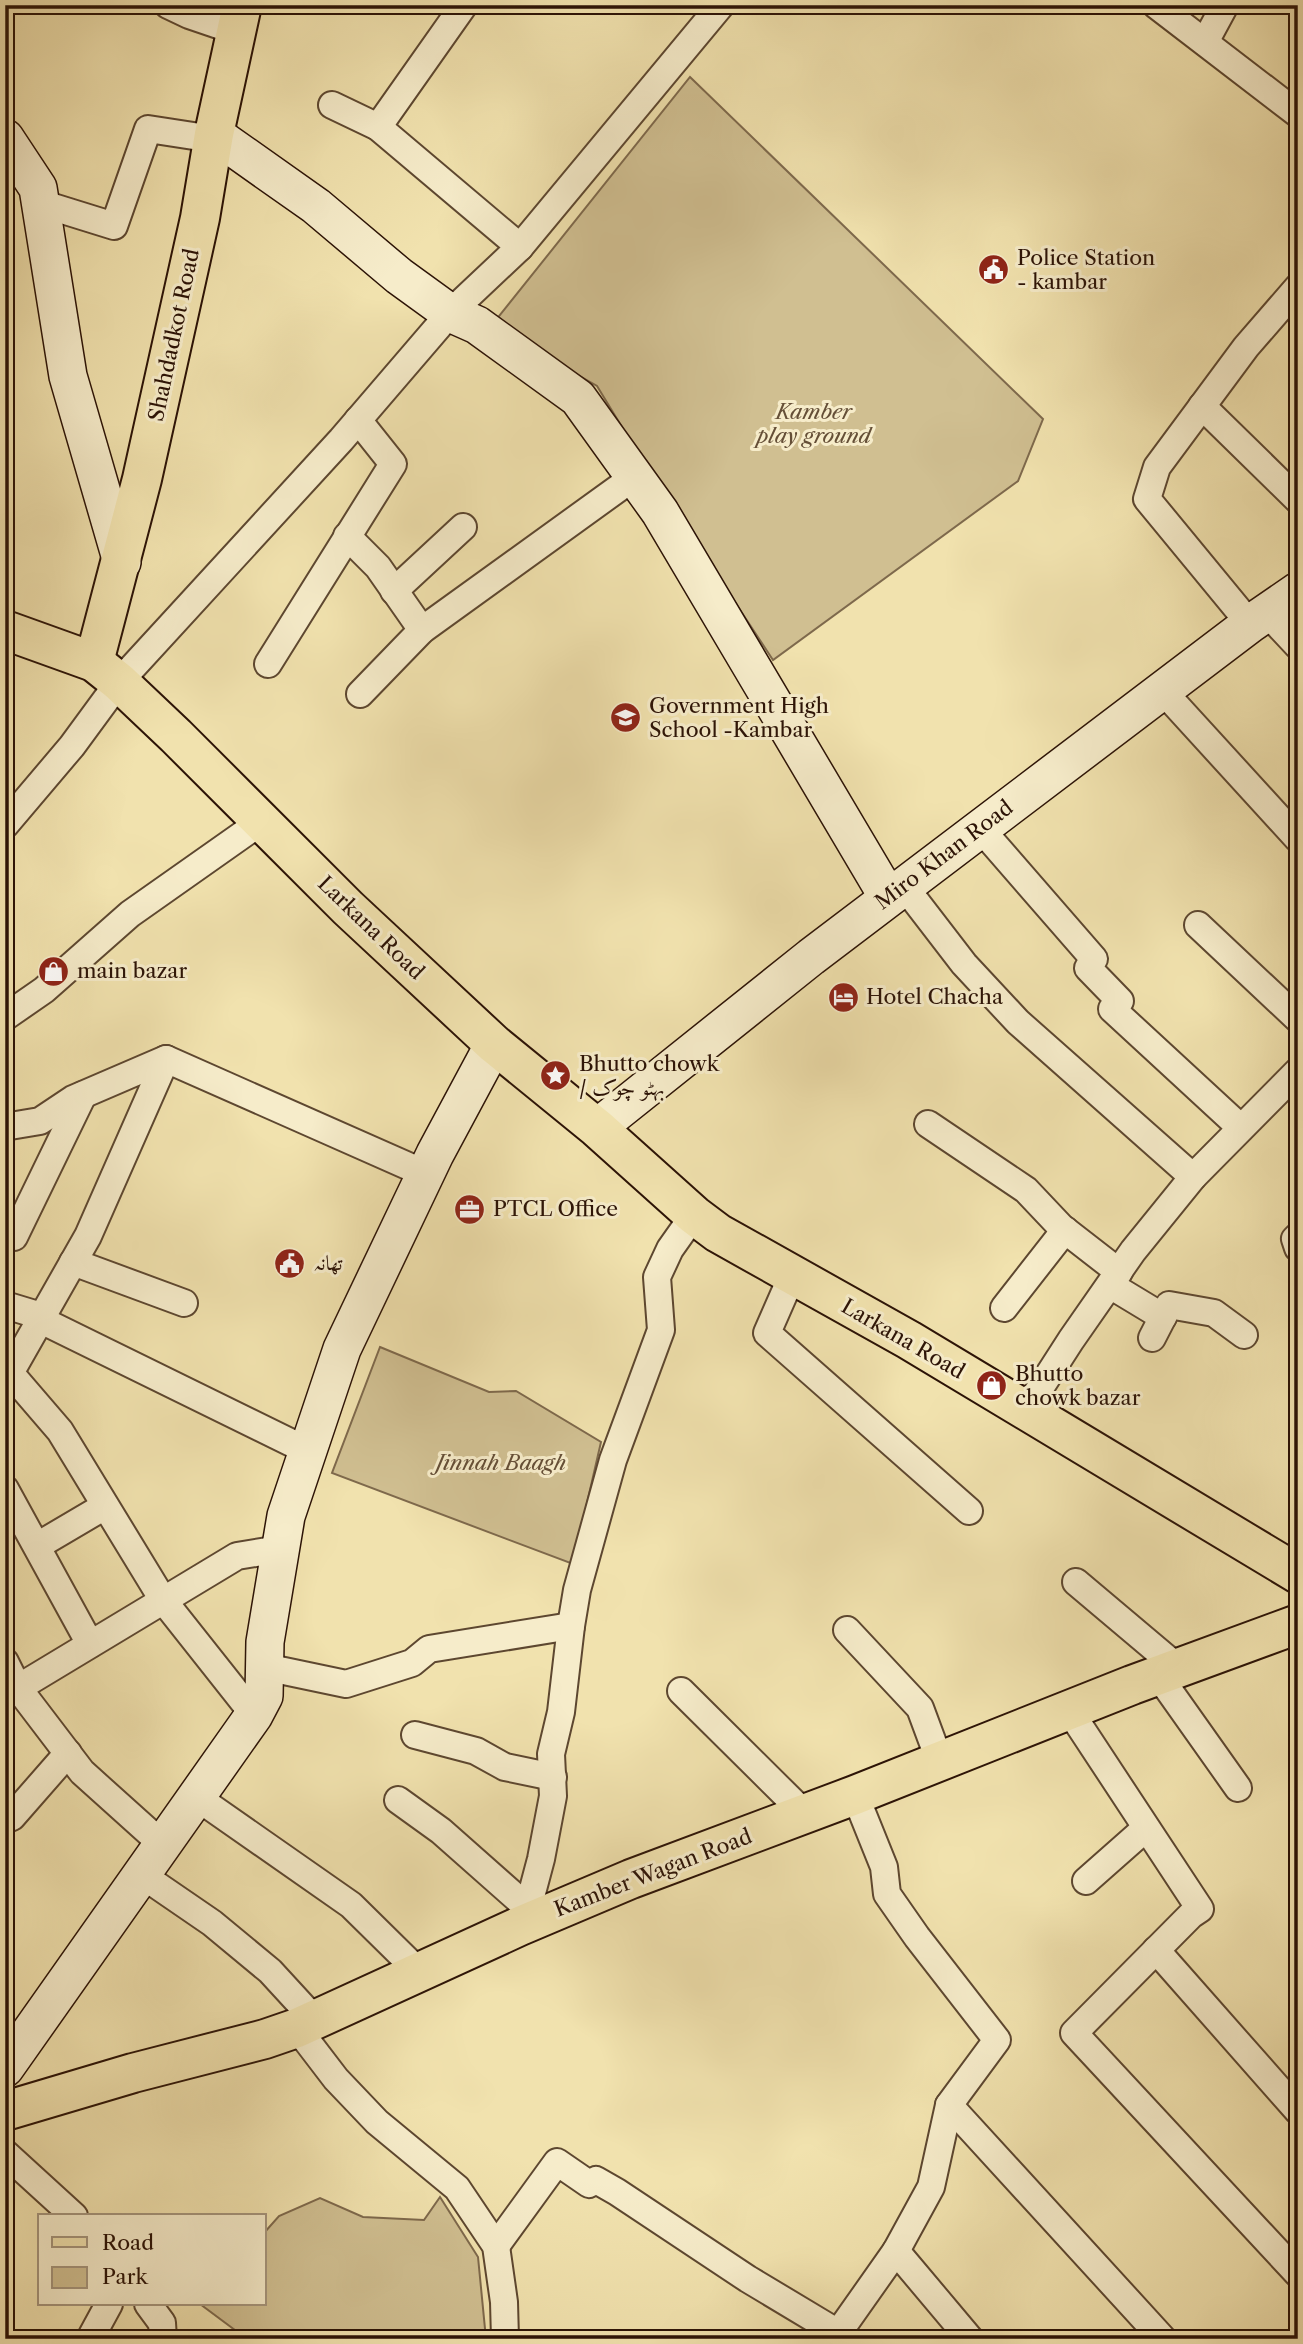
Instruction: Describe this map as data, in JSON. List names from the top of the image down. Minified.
{"streets":{"main road":["Shahdadkot Road","Larkana Road","Kamber Wagan Road"],"street":["Miro Khan Road"]},"crossings":[["Shahdadkot Road","Larkana Road"],["Miro Khan Road","Larkana Road"]],"parks":["Kamber play ground","Jinnah Baagh"],"places":{"public building":["Police Station - kambar","تھانہ"],"school or university":["Government High School -Kambar"],"shop":["main bazar","Bhutto chowk bazar"],"hotel":["Hotel Chacha"],"place":["Bhutto chowk / بہٹو چوک"],"office":["PTCL Office"]},"legend":["Road","Park"]}
